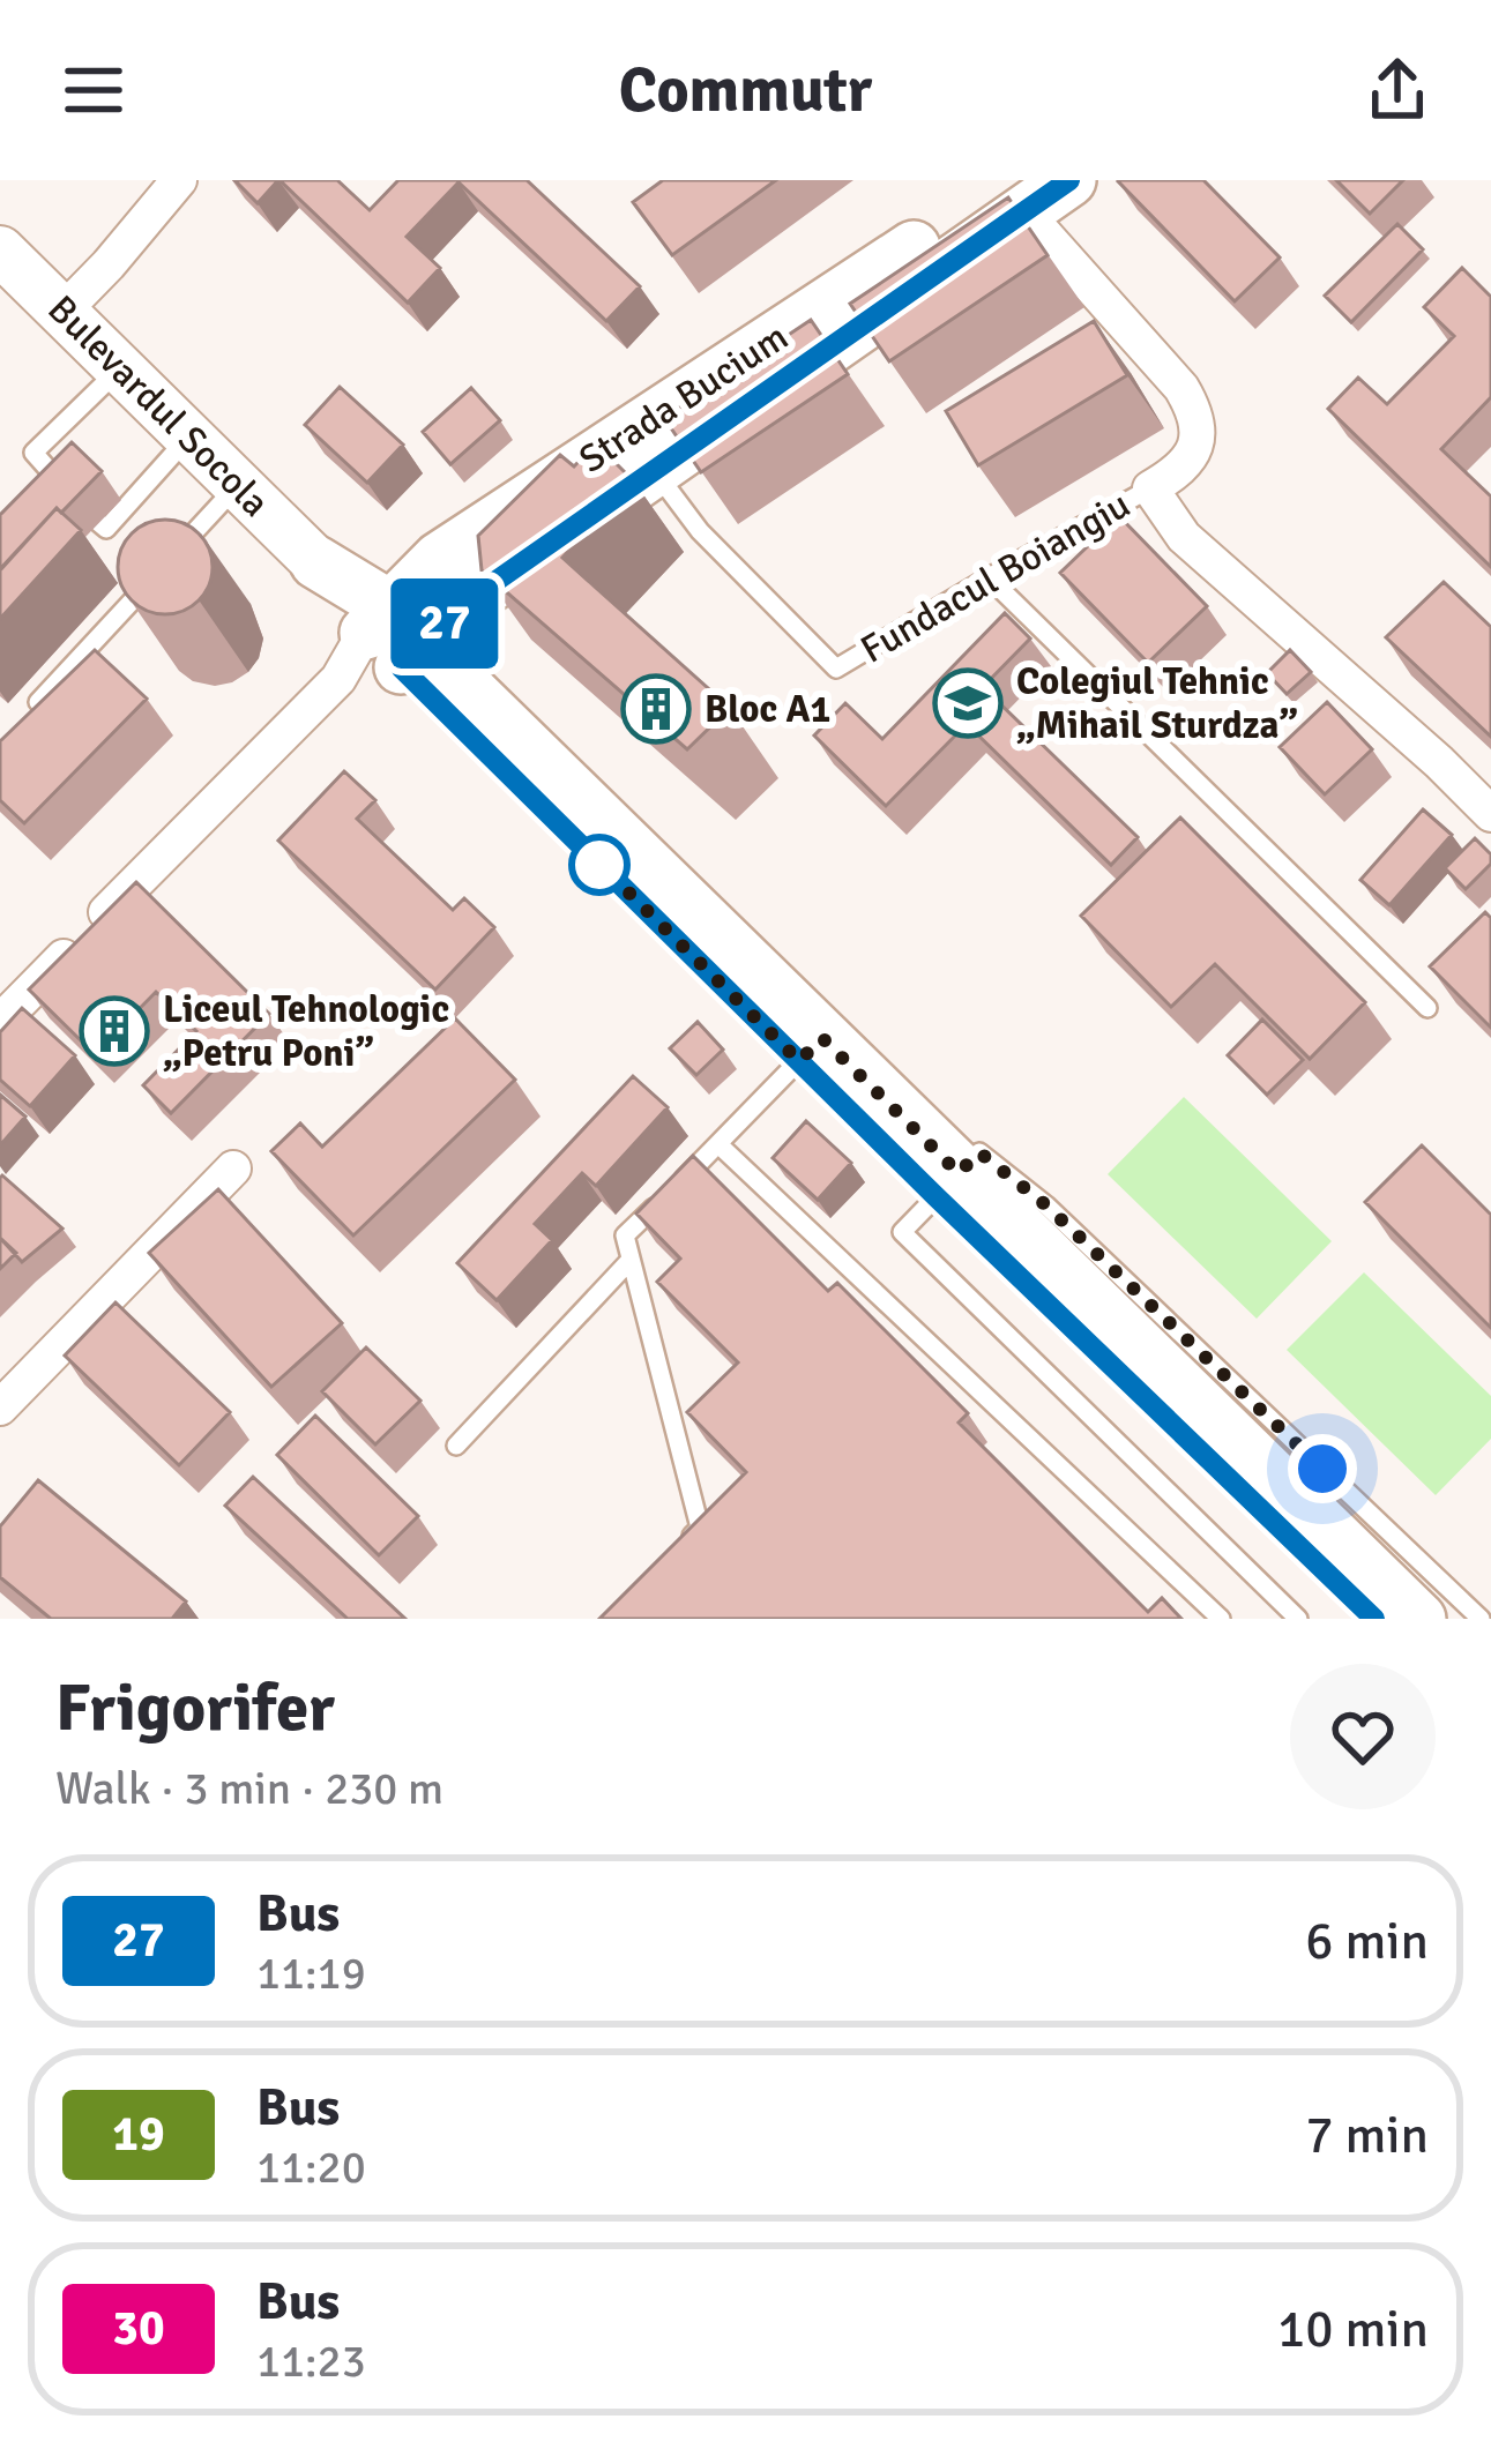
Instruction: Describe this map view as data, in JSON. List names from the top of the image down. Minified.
{"streets":{"main road":["Strada Bucium","Bulevardul Socola"],"lane":["Fundacul Boiangiu"]},"crossings":[["Strada Bucium","Bulevardul Socola"]],"places":{"school or university":["Colegiul Tehnic „Mihail Sturdza”"],"building":["Bloc A1","Liceul Tehnologic „Petru Poni”"]},"lines":["bus line 27"],"page":{"header":"Commutr","on_map":"27","heading":["Frigorifer","Walk · 3 min · 230 m"],"list":[{"mark":"27","name":"Bus","note":"11:19","value":"6 min"},{"mark":"19","name":"Bus","note":"11:20","value":"7 min"},{"mark":"30","name":"Bus","note":"11:23","value":"10 min"}]}}
